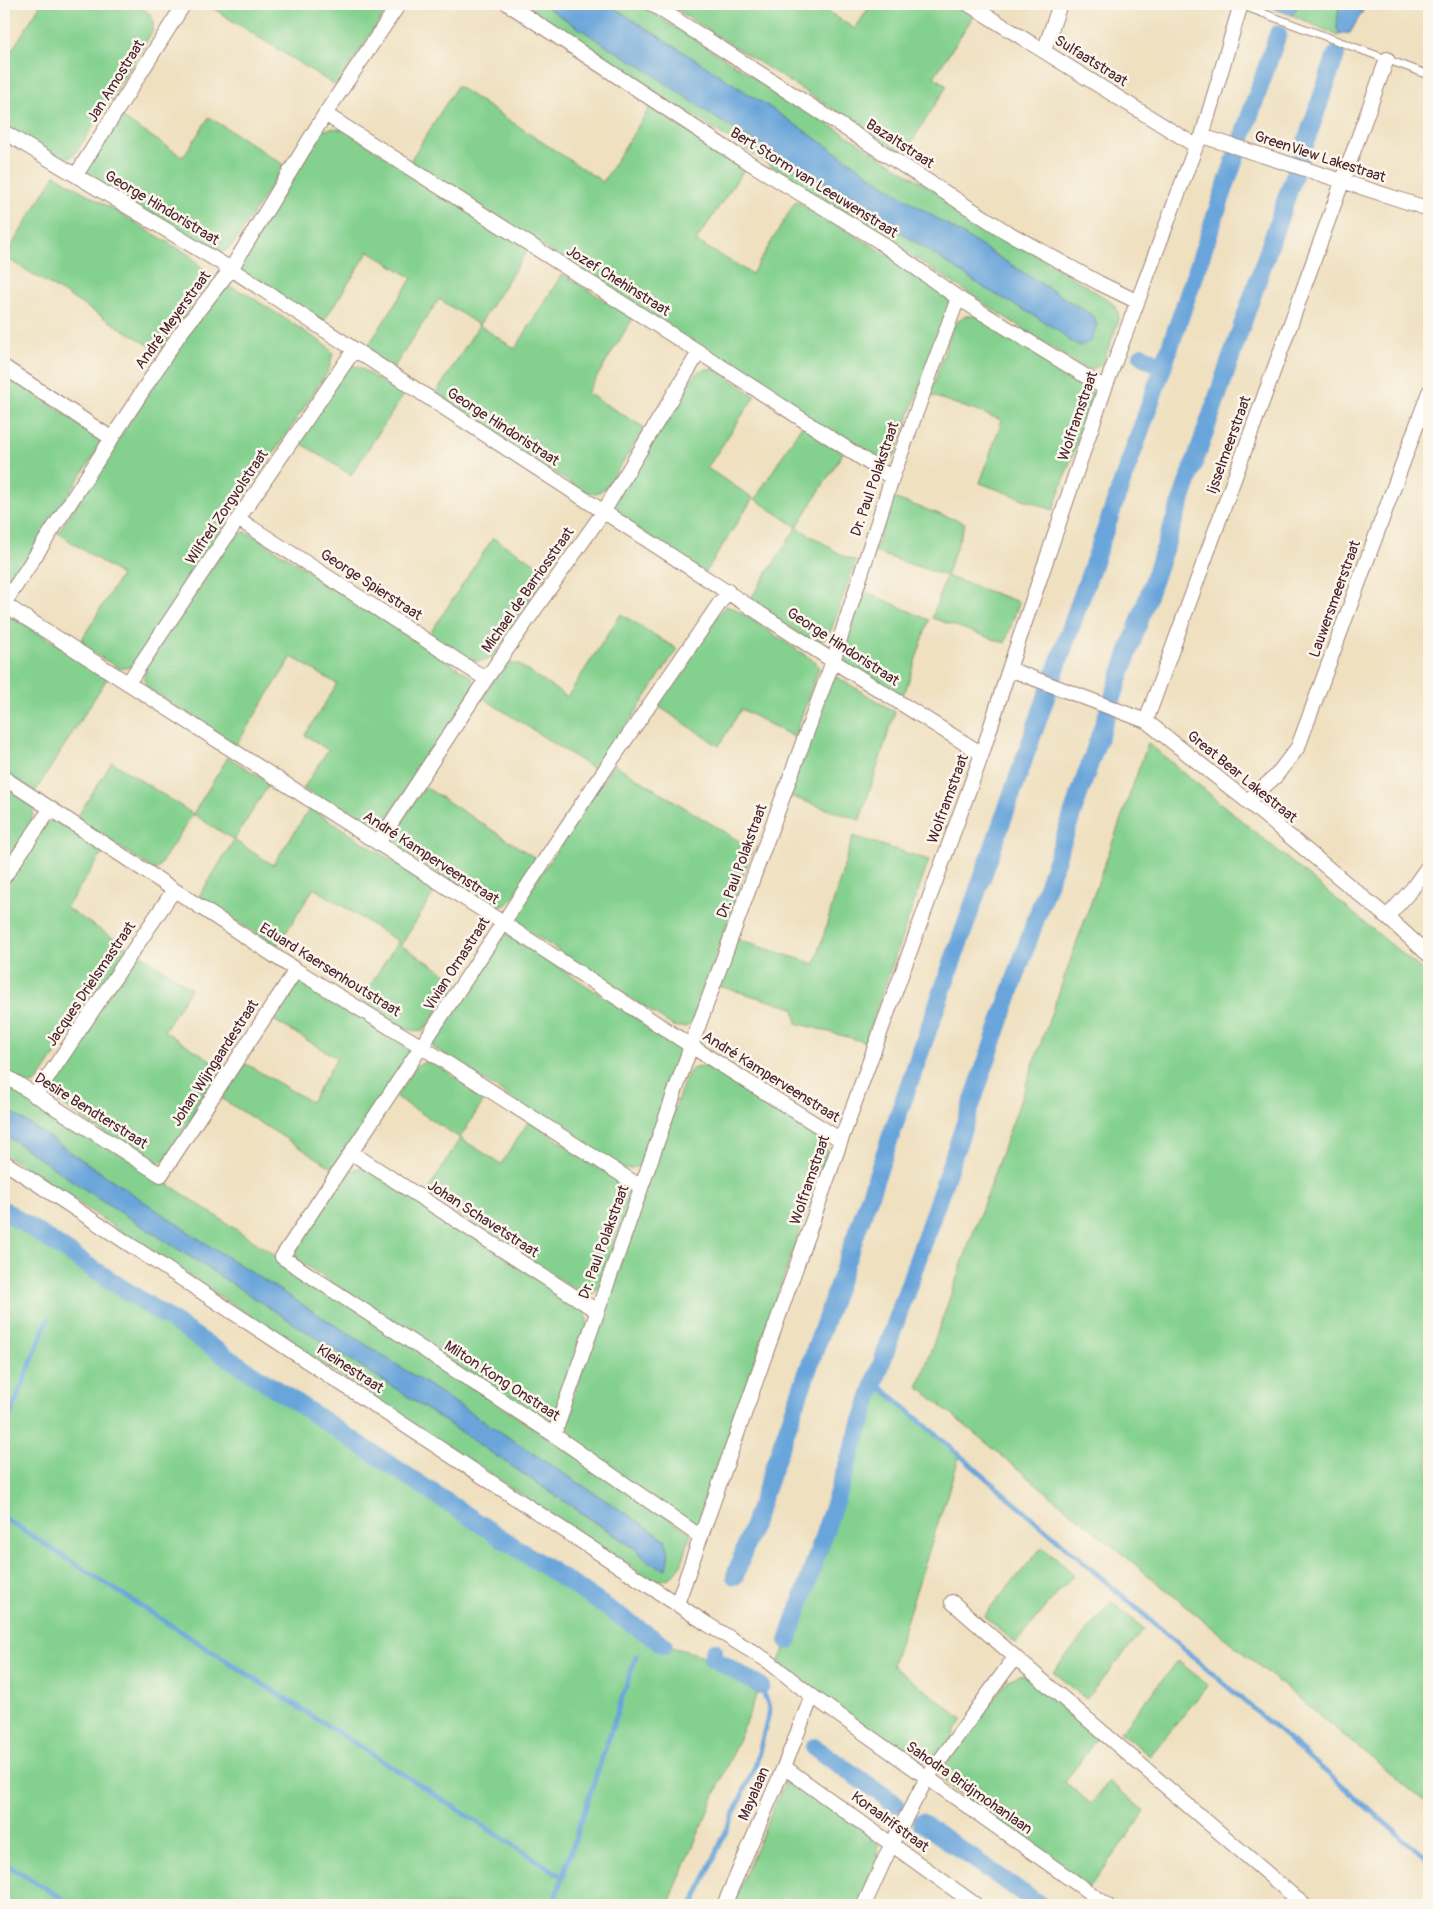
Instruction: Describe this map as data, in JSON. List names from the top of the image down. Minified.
{"streets":{"street":["Sulfaatstraat","Jan Amostraat","Bazaltstraat","GreenView Lakestraat","Bert Storm van Leeuwenstraat","George Hindoristraat","Jozef Chehinstraat","André Meyerstraat","Wolframstraat","Ijsselmeerstraat","Dr. Paul Polakstraat","Wilfred Zorgvolstraat","George Spierstraat","Michael de Barriosstraat","Lauwersmeerstraat","Great Bear Lakestraat","André Kamperveenstraat","Vivian Ornastraat","Eduard Kaersenhoutstraat","Jacques Drielsmastraat","Johan Wijngaardestraat","Desire Bendterstraat","Johan Schavetstraat","Kleinestraat","Milton Kong Onstraat","Sahodra Bridjmohanlaan","Mayalaan","Koraalrifstraat"]},"crossings":[["Sulfaatstraat","GreenView Lakestraat"],["Sulfaatstraat","Wolframstraat"],["Jan Amostraat","George Hindoristraat"],["Bazaltstraat","Wolframstraat"],["GreenView Lakestraat","Wolframstraat"],["GreenView Lakestraat","Ijsselmeerstraat"],["Bert Storm van Leeuwenstraat","Wolframstraat"],["Bert Storm van Leeuwenstraat","Dr. Paul Polakstraat"],["George Hindoristraat","André Meyerstraat"],["George Hindoristraat","Wolframstraat"],["George Hindoristraat","Dr. Paul Polakstraat"],["George Hindoristraat","Wilfred Zorgvolstraat"],["George Hindoristraat","Michael de Barriosstraat"],["George Hindoristraat","Vivian Ornastraat"],["Jozef Chehinstraat","André Meyerstraat"],["Jozef Chehinstraat","Dr. Paul Polakstraat"],["Jozef Chehinstraat","Michael de Barriosstraat"],["André Meyerstraat","André Kamperveenstraat"],["Wolframstraat","Great Bear Lakestraat"],["Wolframstraat","André Kamperveenstraat"],["Wolframstraat","Kleinestraat"],["Wolframstraat","Milton Kong Onstraat"],["Ijsselmeerstraat","Great Bear Lakestraat"],["Dr. Paul Polakstraat","André Kamperveenstraat"],["Dr. Paul Polakstraat","Eduard Kaersenhoutstraat"],["Dr. Paul Polakstraat","Johan Schavetstraat"],["Dr. Paul Polakstraat","Milton Kong Onstraat"],["Wilfred Zorgvolstraat","George Spierstraat"],["Wilfred Zorgvolstraat","André Kamperveenstraat"],["George Spierstraat","Michael de Barriosstraat"],["Michael de Barriosstraat","André Kamperveenstraat"],["Lauwersmeerstraat","Great Bear Lakestraat"],["André Kamperveenstraat","Vivian Ornastraat"],["Vivian Ornastraat","Eduard Kaersenhoutstraat"],["Vivian Ornastraat","Johan Schavetstraat"],["Vivian Ornastraat","Milton Kong Onstraat"],["Eduard Kaersenhoutstraat","Jacques Drielsmastraat"],["Eduard Kaersenhoutstraat","Johan Wijngaardestraat"],["Jacques Drielsmastraat","Desire Bendterstraat"],["Johan Wijngaardestraat","Desire Bendterstraat"],["Kleinestraat","Sahodra Bridjmohanlaan"],["Kleinestraat","Mayalaan"],["Sahodra Bridjmohanlaan","Mayalaan"],["Mayalaan","Koraalrifstraat"]]}
